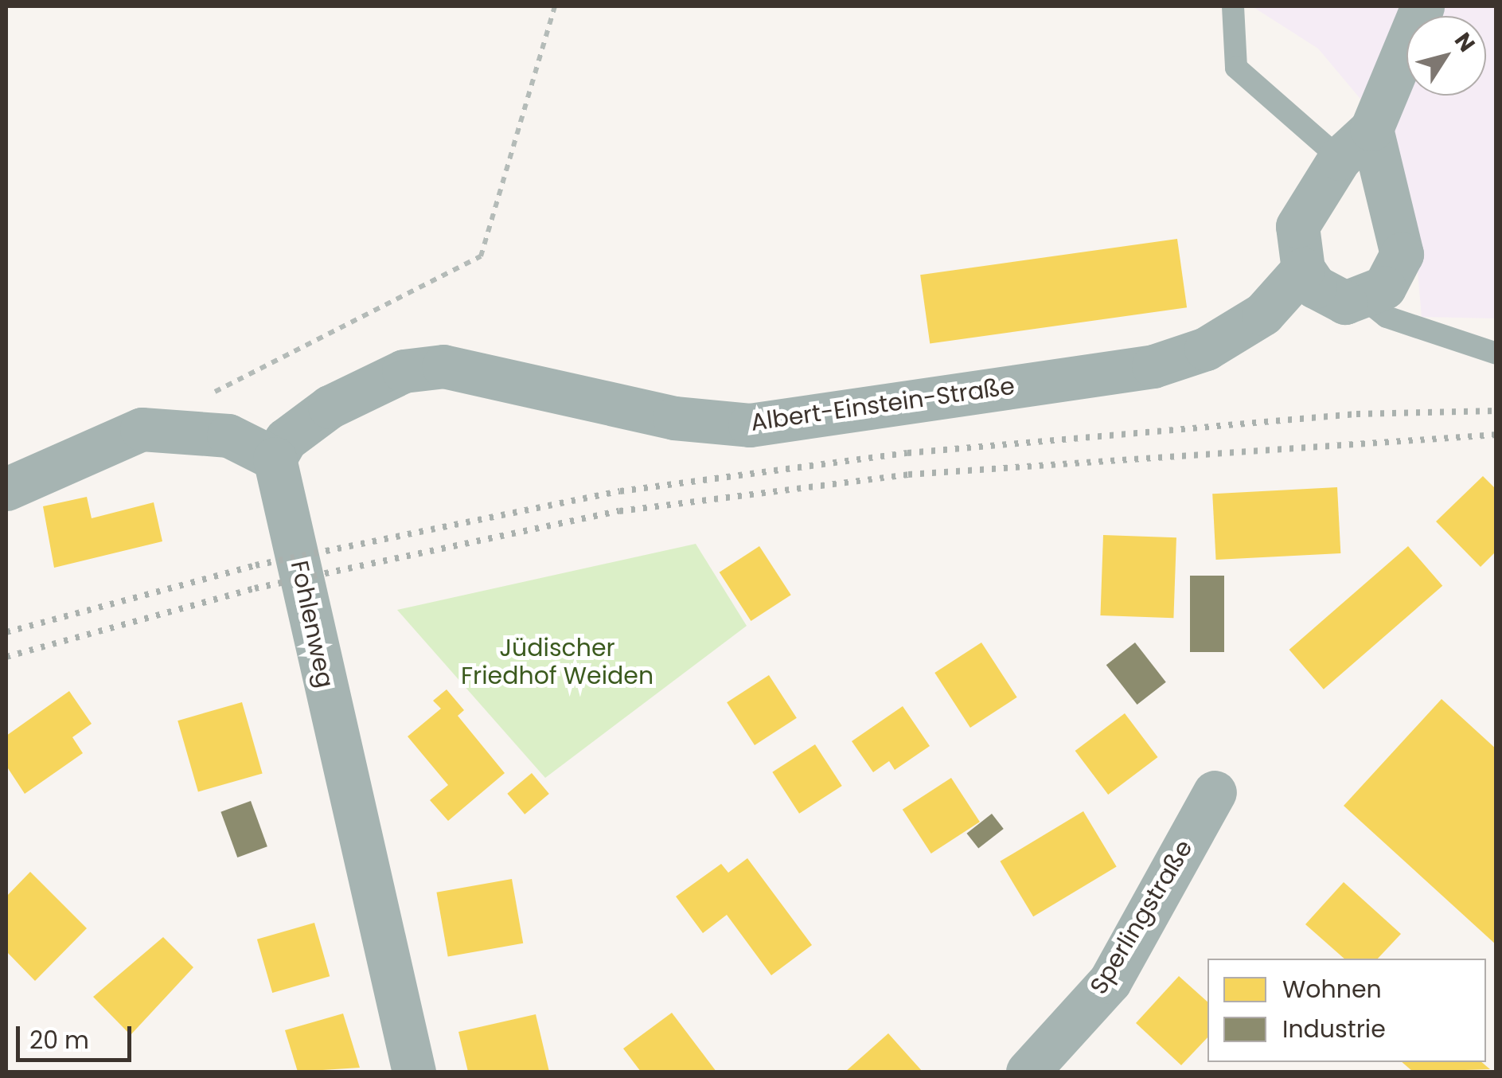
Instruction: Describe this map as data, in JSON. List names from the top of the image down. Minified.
{"streets":{"street":["Albert-Einstein-Straße","Fohlenweg","Sperlingstraße"]},"crossings":[["Albert-Einstein-Straße","Fohlenweg"]],"parks":["Jüdischer Friedhof Weiden"],"legend":["Wohnen","Industrie"],"scale_bar":"20 m","north":"top right"}
